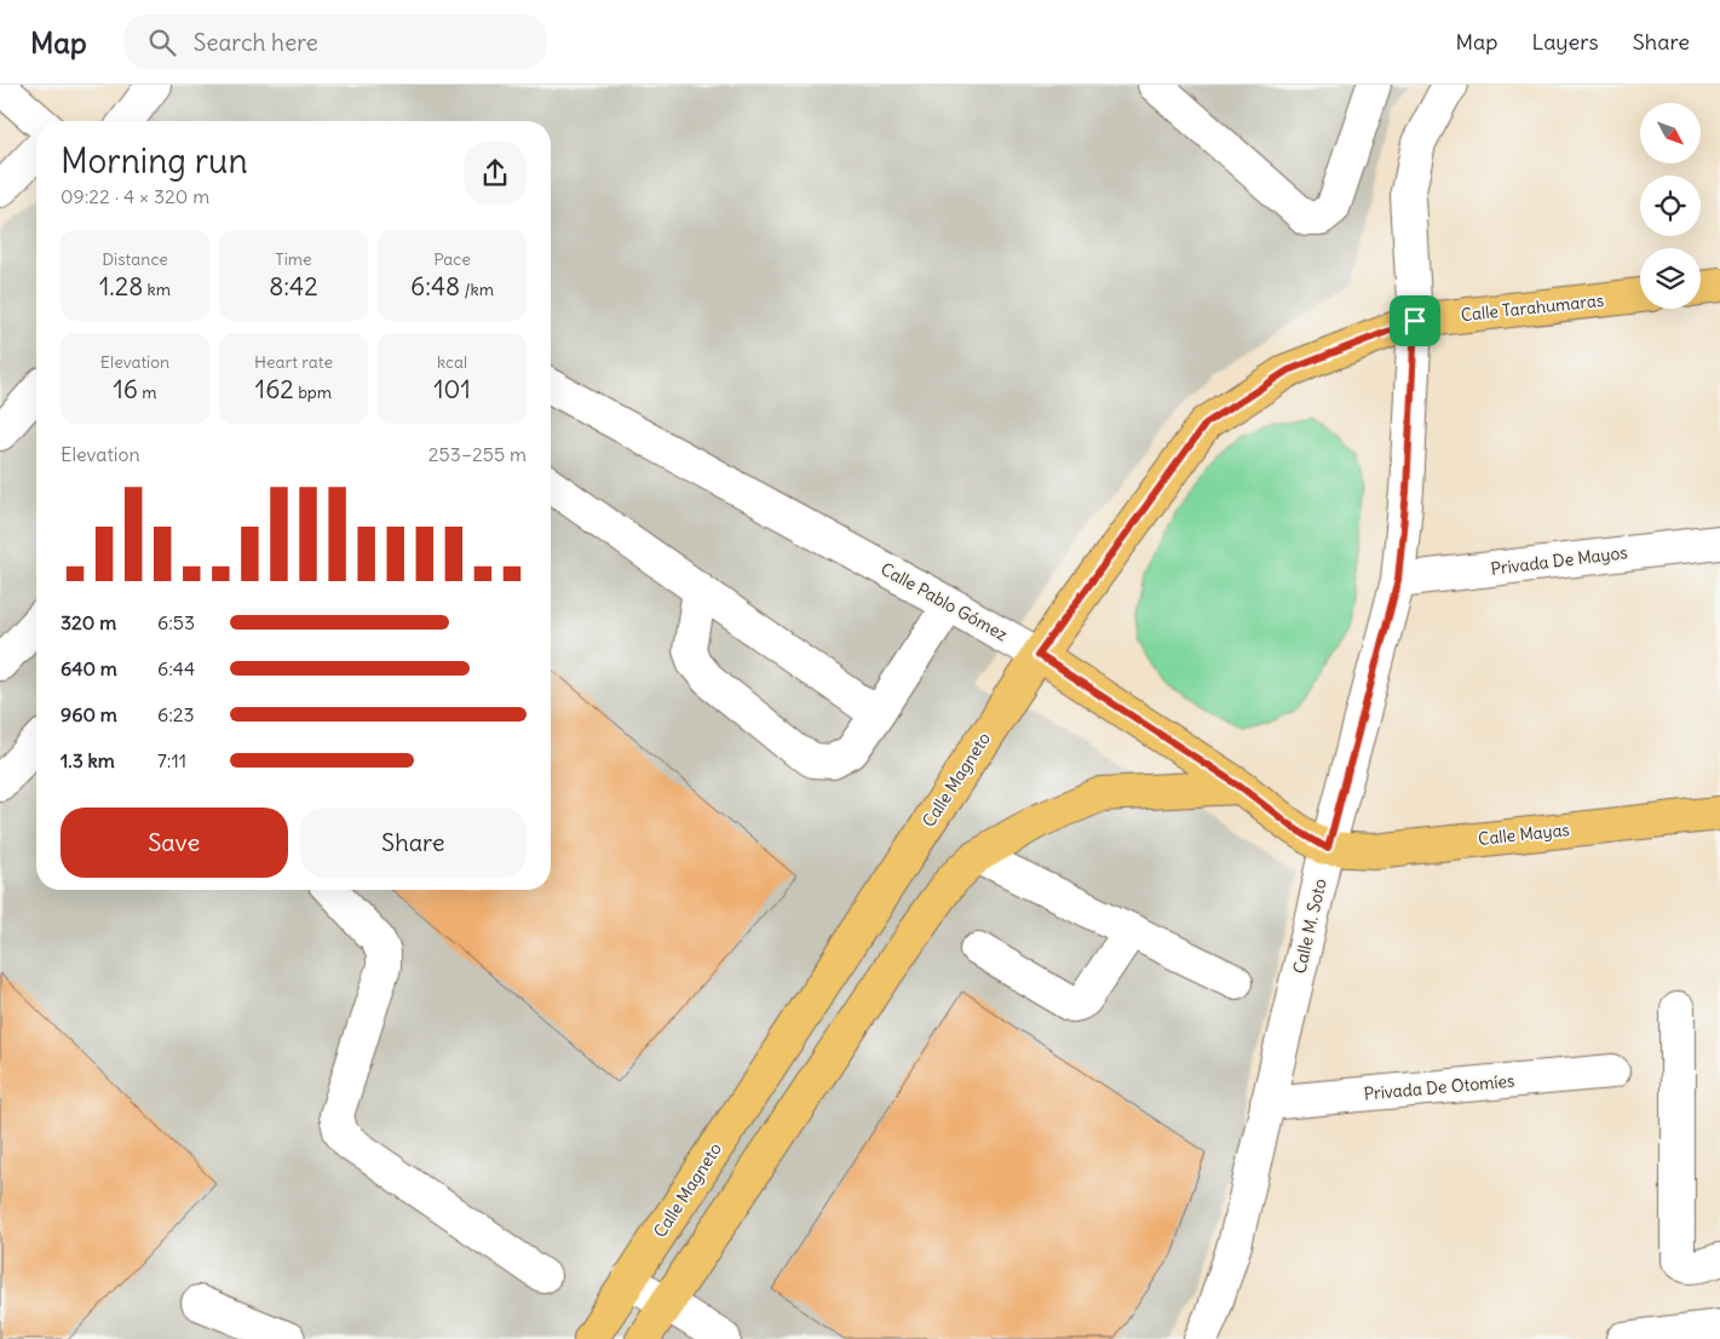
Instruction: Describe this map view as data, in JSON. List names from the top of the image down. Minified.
{"streets":{"main road":["Calle Tarahumaras","Calle Pablo Gómez","Calle Magneto","Calle Mayas"],"street":["Privada De Mayos","Calle M. Soto","Privada De Otomíes"]},"crossings":[["Calle Tarahumaras","Calle Magneto"],["Calle Tarahumaras","Calle M. Soto"],["Privada De Mayos","Calle M. Soto"],["Calle Pablo Gómez","Calle Magneto"],["Calle Pablo Gómez","Calle Mayas"],["Calle Pablo Gómez","Calle M. Soto"],["Calle Magneto","Calle M. Soto"],["Calle Mayas","Calle M. Soto"],["Calle M. Soto","Privada De Otomíes"]],"north":"bottom right","page":{"header":"Map","search":"Search here","nav":["Map","Layers","Share"],"heading":["Morning run","09:22 · 4 × 320 m"],"stats":[["Distance","1.28 km"],["Time","8:42"],["Pace","6:48 /km"],["Elevation","16 m"],["Heart rate","162 bpm"],["kcal","101"]],"chart":["Elevation","253–255 m"],"list":[{"name":"320 m","note":"6:53"},{"name":"640 m","note":"6:44"},{"name":"960 m","note":"6:23"},{"name":"1.3 km","note":"7:11"}],"buttons":["Save","Share"]}}
